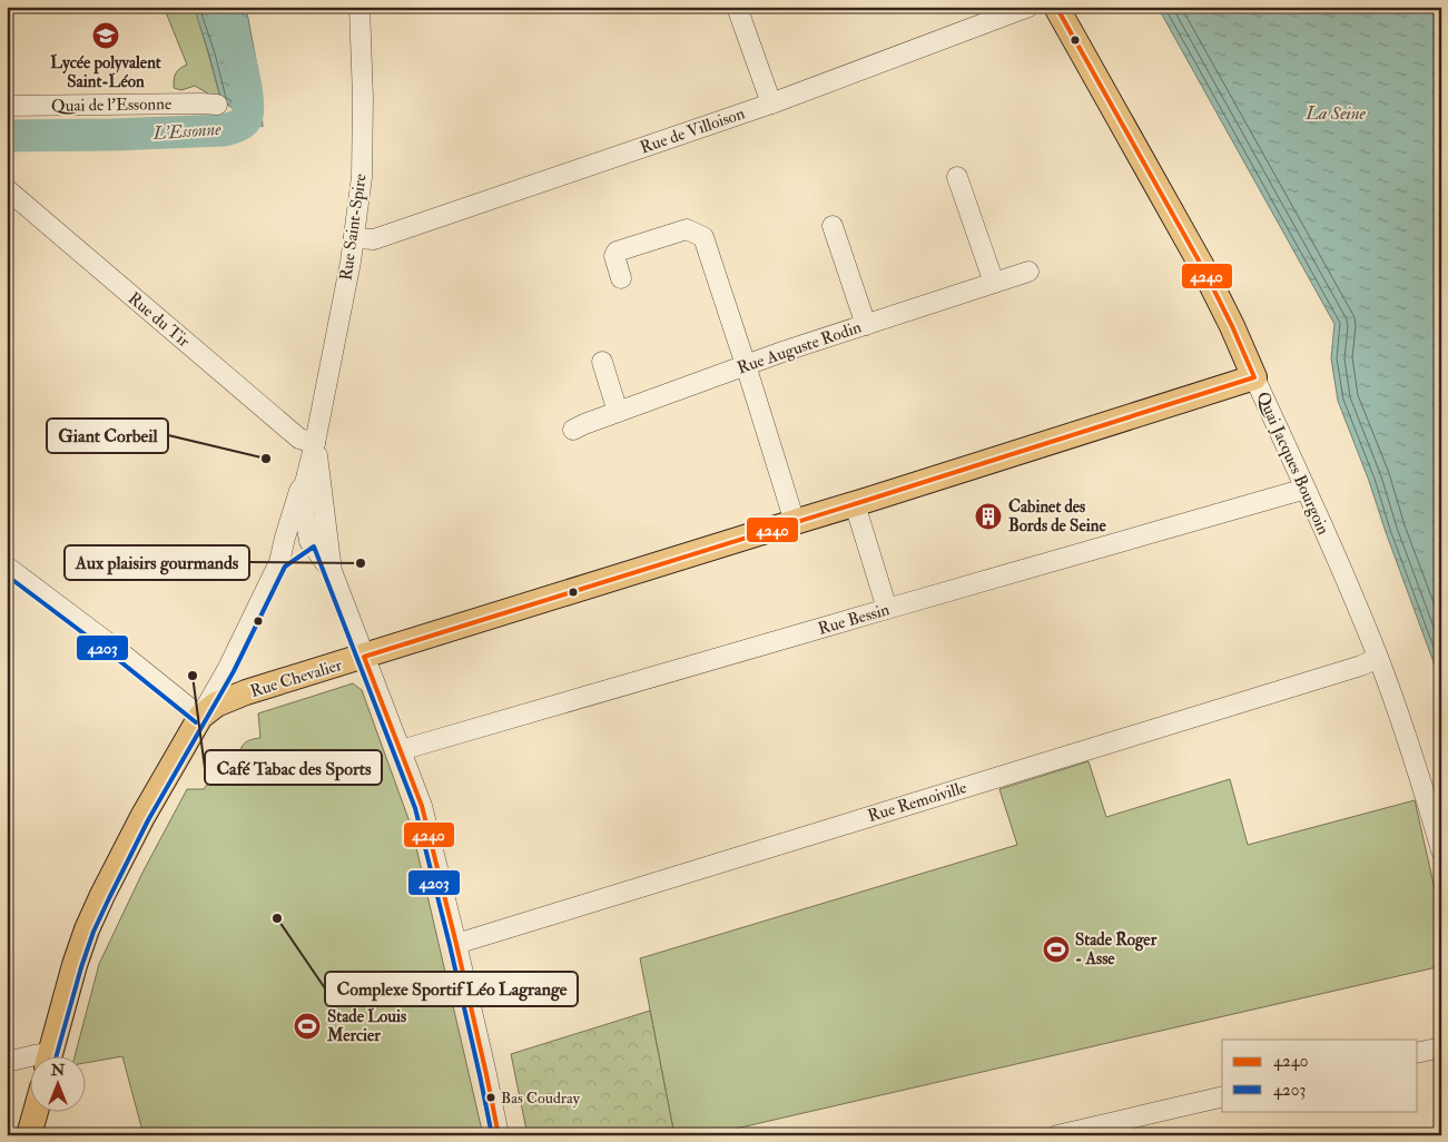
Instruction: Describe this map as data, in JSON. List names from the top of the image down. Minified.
{"streets":{"main road":["Quai Jacques Bourgoin","Rue Chevalier"],"street":["Quai de l'Essonne","Rue de Villoison","Rue Saint-Spire","Rue du Tir","Rue Auguste Rodin","Rue Bessin","Rue Remoiville"]},"crossings":[["Rue de Villoison","Rue Saint-Spire"],["Rue Saint-Spire","Rue du Tir"],["Rue Saint-Spire","Rue Bessin"],["Rue Saint-Spire","Rue Chevalier"],["Rue Saint-Spire","Rue Remoiville"],["Quai Jacques Bourgoin","Rue Bessin"],["Quai Jacques Bourgoin","Rue Chevalier"],["Quai Jacques Bourgoin","Rue Remoiville"]],"water":["La Seine","L'Essonne"],"places":{"school or university":["Lycée polyvalent Saint-Léon"],"other":["Giant Corbeil","Aux plaisirs gourmands","Café Tabac des Sports","Complexe Sportif Léo Lagrange","Bas Coudray"],"building":["Cabinet des Bords de Seine"],"sports":["Stade Roger - Asse","Stade Louis Mercier"]},"lines":["transit line 4240","transit line 4203"],"legend":["4240","4203"],"north":"top"}
